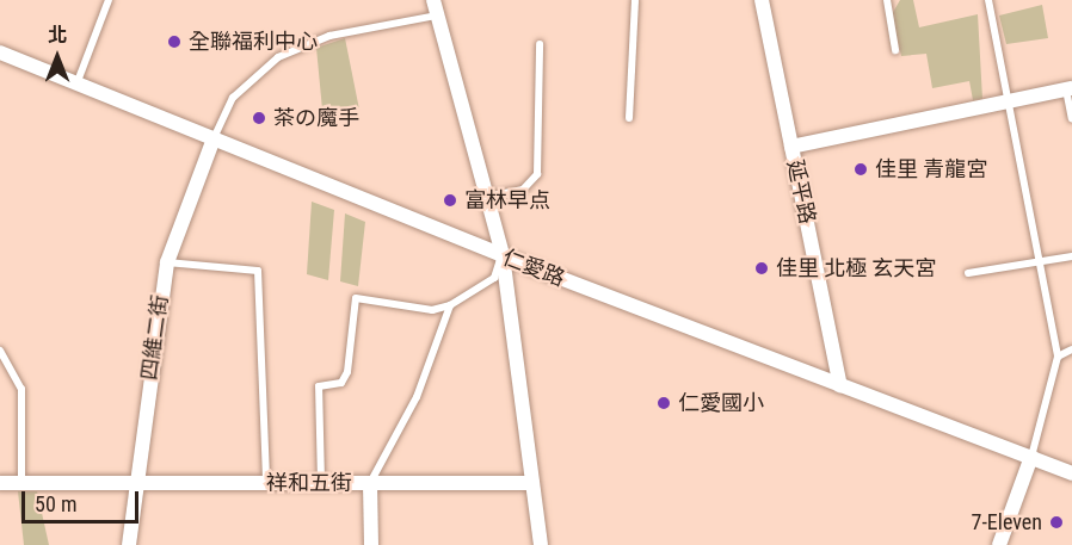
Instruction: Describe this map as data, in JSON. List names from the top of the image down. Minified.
{"streets":{"street":["延平路","仁愛路","四維二街","祥和五街"]},"crossings":[["延平路","仁愛路"],["仁愛路","四維二街"],["四維二街","祥和五街"]],"places":["全聯福利中心","茶の魔手","佳里 青龍宮","富林早点","佳里 北極 玄天宮","仁愛國小","7-Eleven"],"scale_bar":"50 m","north":"top"}
